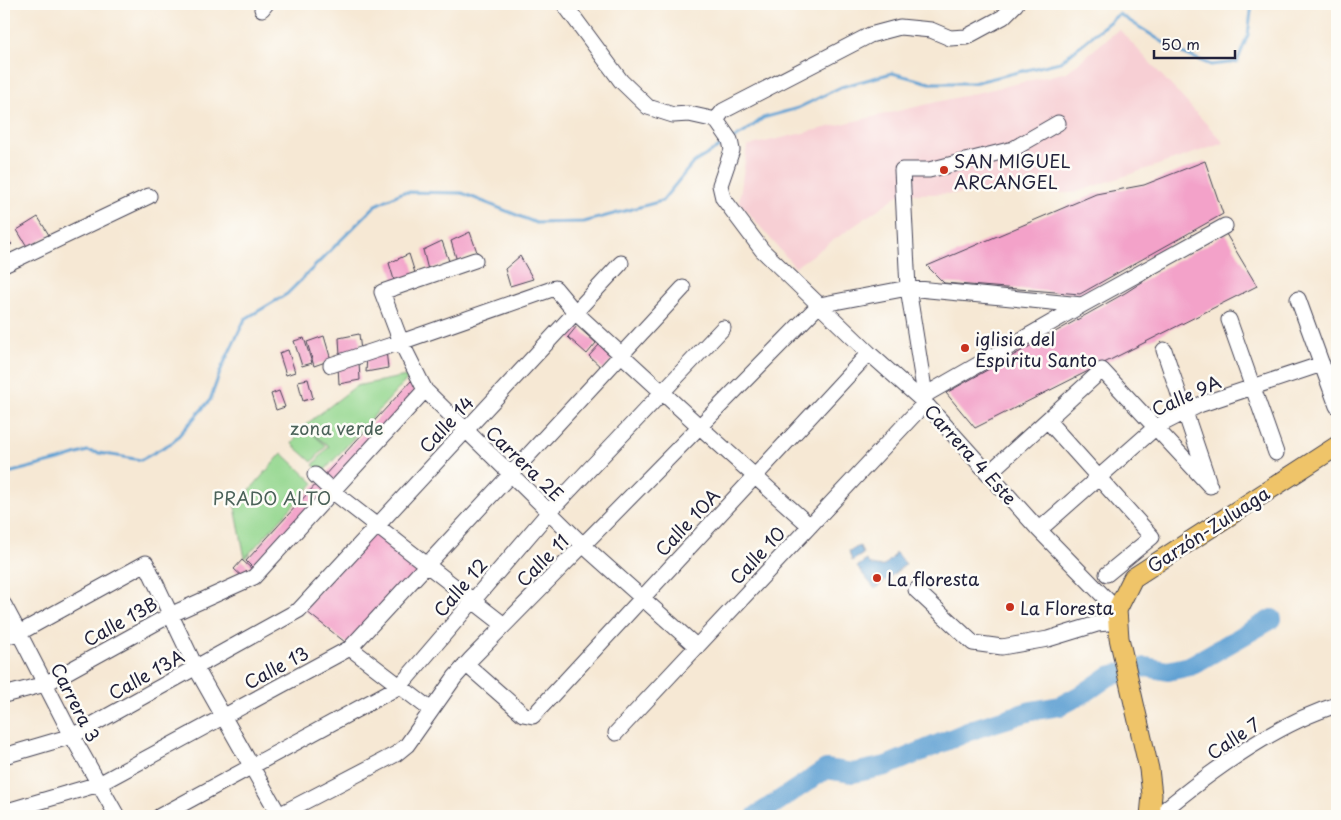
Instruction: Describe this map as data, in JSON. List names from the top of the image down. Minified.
{"streets":{"main road":["Garzón-Zuluaga"],"street":["Calle 9A","Calle 14","Carrera 4 Este","Carrera 2E","Calle 10A","Calle 10","Calle 11","Calle 12","Calle 13B","Calle 13","Calle 13A","Carrera 3","Calle 7"]},"crossings":[["Calle 9A","Carrera 4 Este"],["Calle 14","Carrera 2E"],["Calle 14","Calle 13A"],["Carrera 4 Este","Calle 10A"],["Carrera 4 Este","Garzón-Zuluaga"],["Carrera 4 Este","Calle 10"],["Carrera 4 Este","Calle 11"],["Carrera 2E","Calle 10A"],["Carrera 2E","Calle 10"],["Carrera 2E","Calle 11"],["Carrera 2E","Calle 12"],["Carrera 2E","Calle 13"],["Calle 10A","Calle 11"],["Calle 13B","Carrera 3"],["Calle 13","Carrera 3"],["Calle 13A","Carrera 3"]],"parks":["zona verde","PRADO ALTO"],"places":["SAN MIGUEL ARCANGEL","iglisia del Espiritu Santo","La floresta","La Floresta"],"scale_bar":"50 m"}
